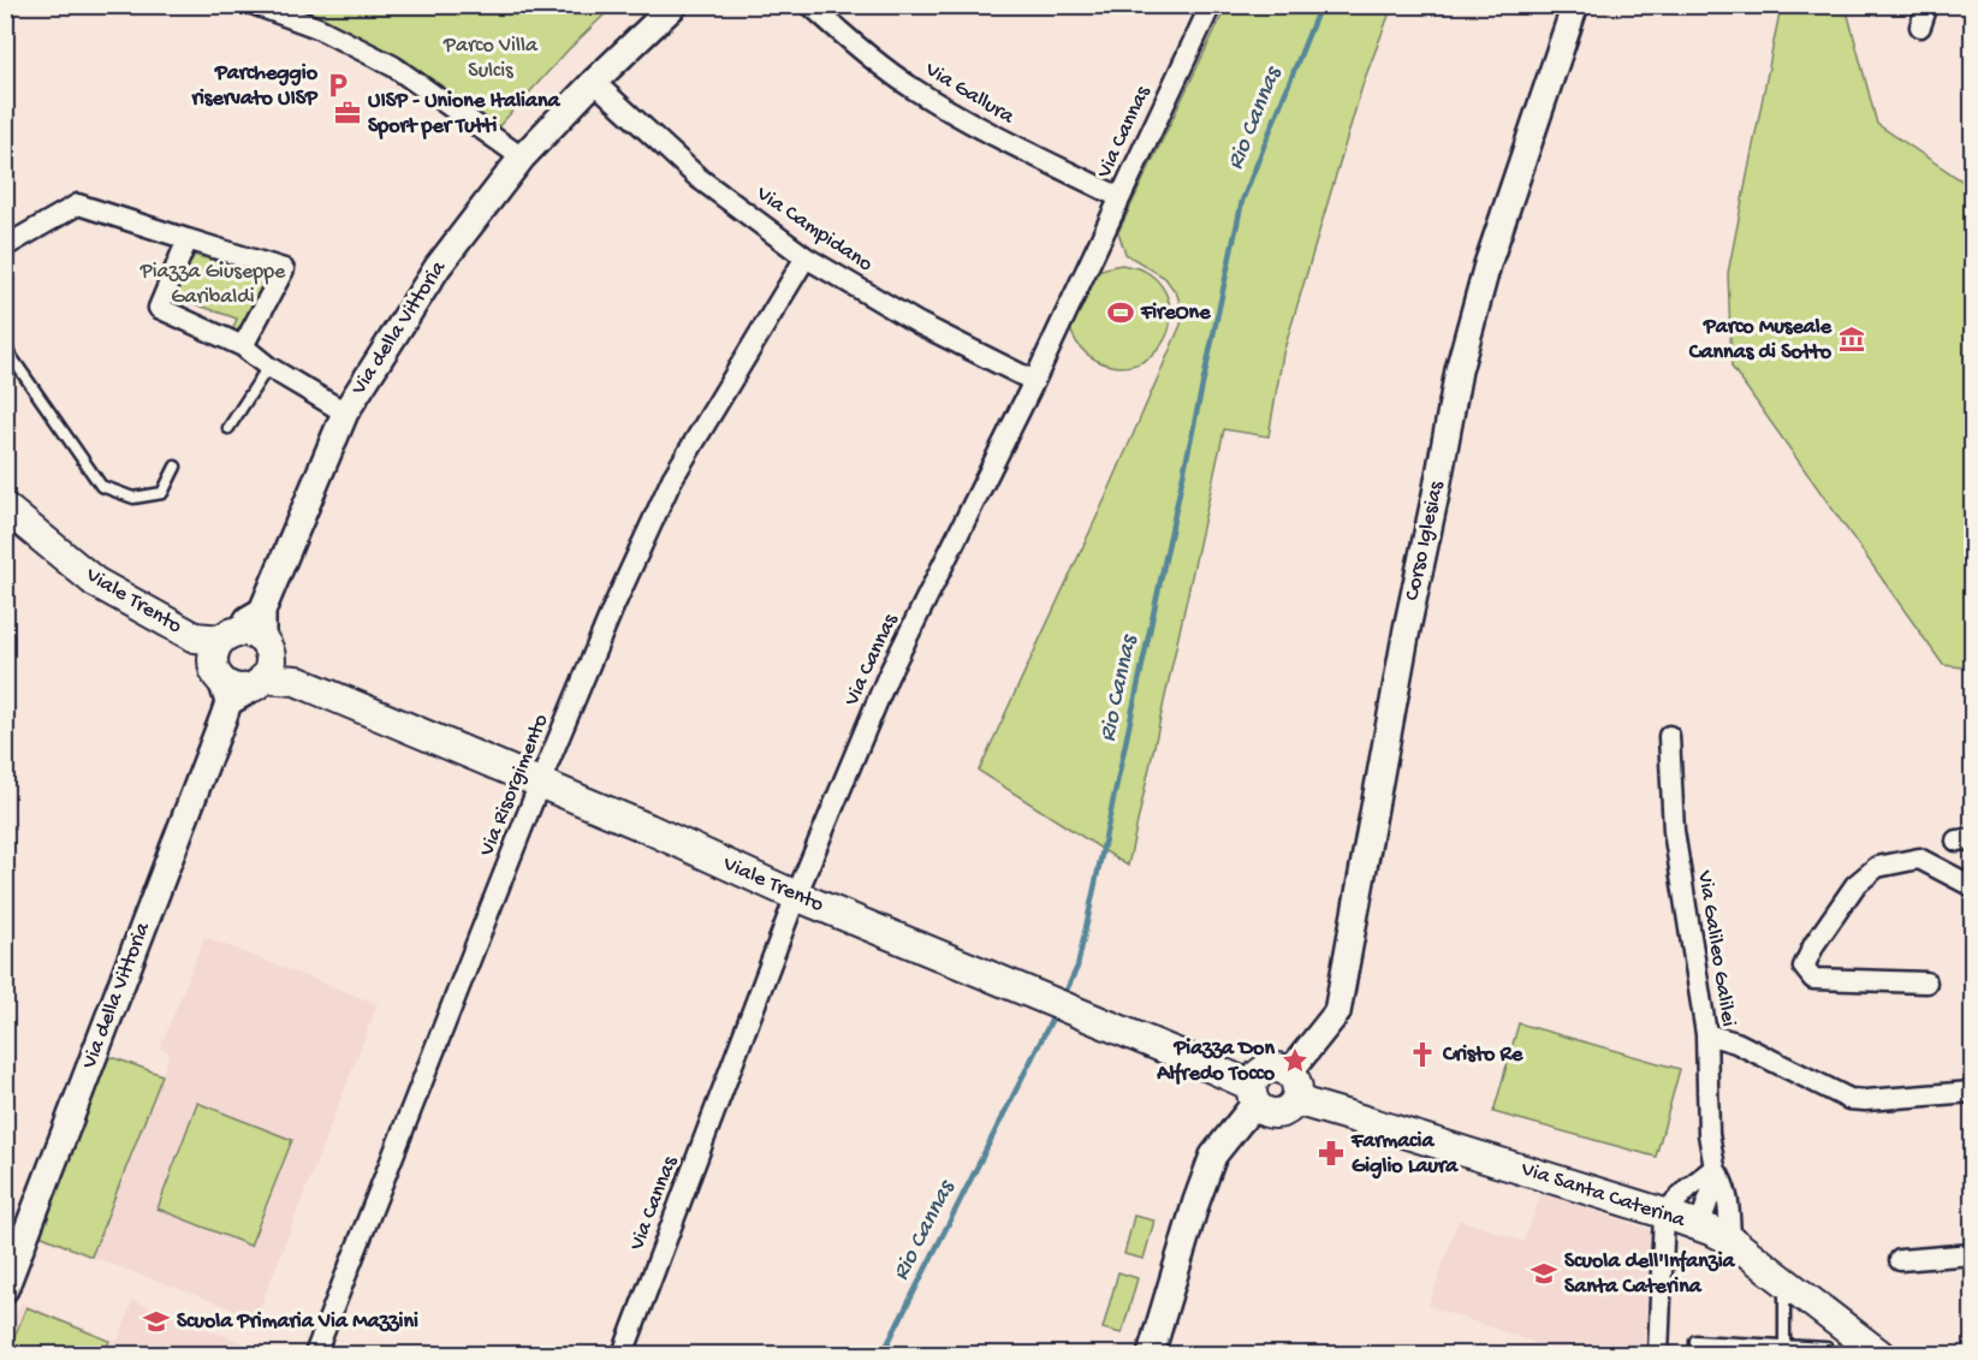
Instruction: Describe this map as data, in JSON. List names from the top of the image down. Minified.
{"streets":{"main road":["Viale Trento","Via Santa Caterina"],"street":["Via Gallura","Via Cannas","Via Campidano","Via della Vittoria","Corso Iglesias","Via Risorgimento","Via Galileo Galilei"]},"crossings":[["Via Gallura","Via Cannas"],["Via Cannas","Via Campidano"],["Via Cannas","Viale Trento"],["Via Campidano","Via della Vittoria"],["Via Campidano","Via Risorgimento"],["Via della Vittoria","Viale Trento"],["Corso Iglesias","Viale Trento"],["Corso Iglesias","Via Santa Caterina"],["Viale Trento","Via Risorgimento"],["Viale Trento","Via Santa Caterina"],["Via Galileo Galilei","Via Santa Caterina"]],"water":["Rio Cannas"],"parks":["Parco Villa Sulcis","Piazza Giuseppe Garibaldi"],"places":{"parking":["Parcheggio riservato UISP"],"office":["UISP - Unione Italiana Sport per Tutti"],"sports":["FireOne"],"museum":["Parco Museale Cannas di Sotto"],"church":["Cristo Re"],"place":["Piazza Don Alfredo Tocco"],"pharmacy":["Farmacia Giglio Laura"],"school or university":["Scuola dell'Infanzia Santa Caterina","Scuola Primaria Via Mazzini"]}}
